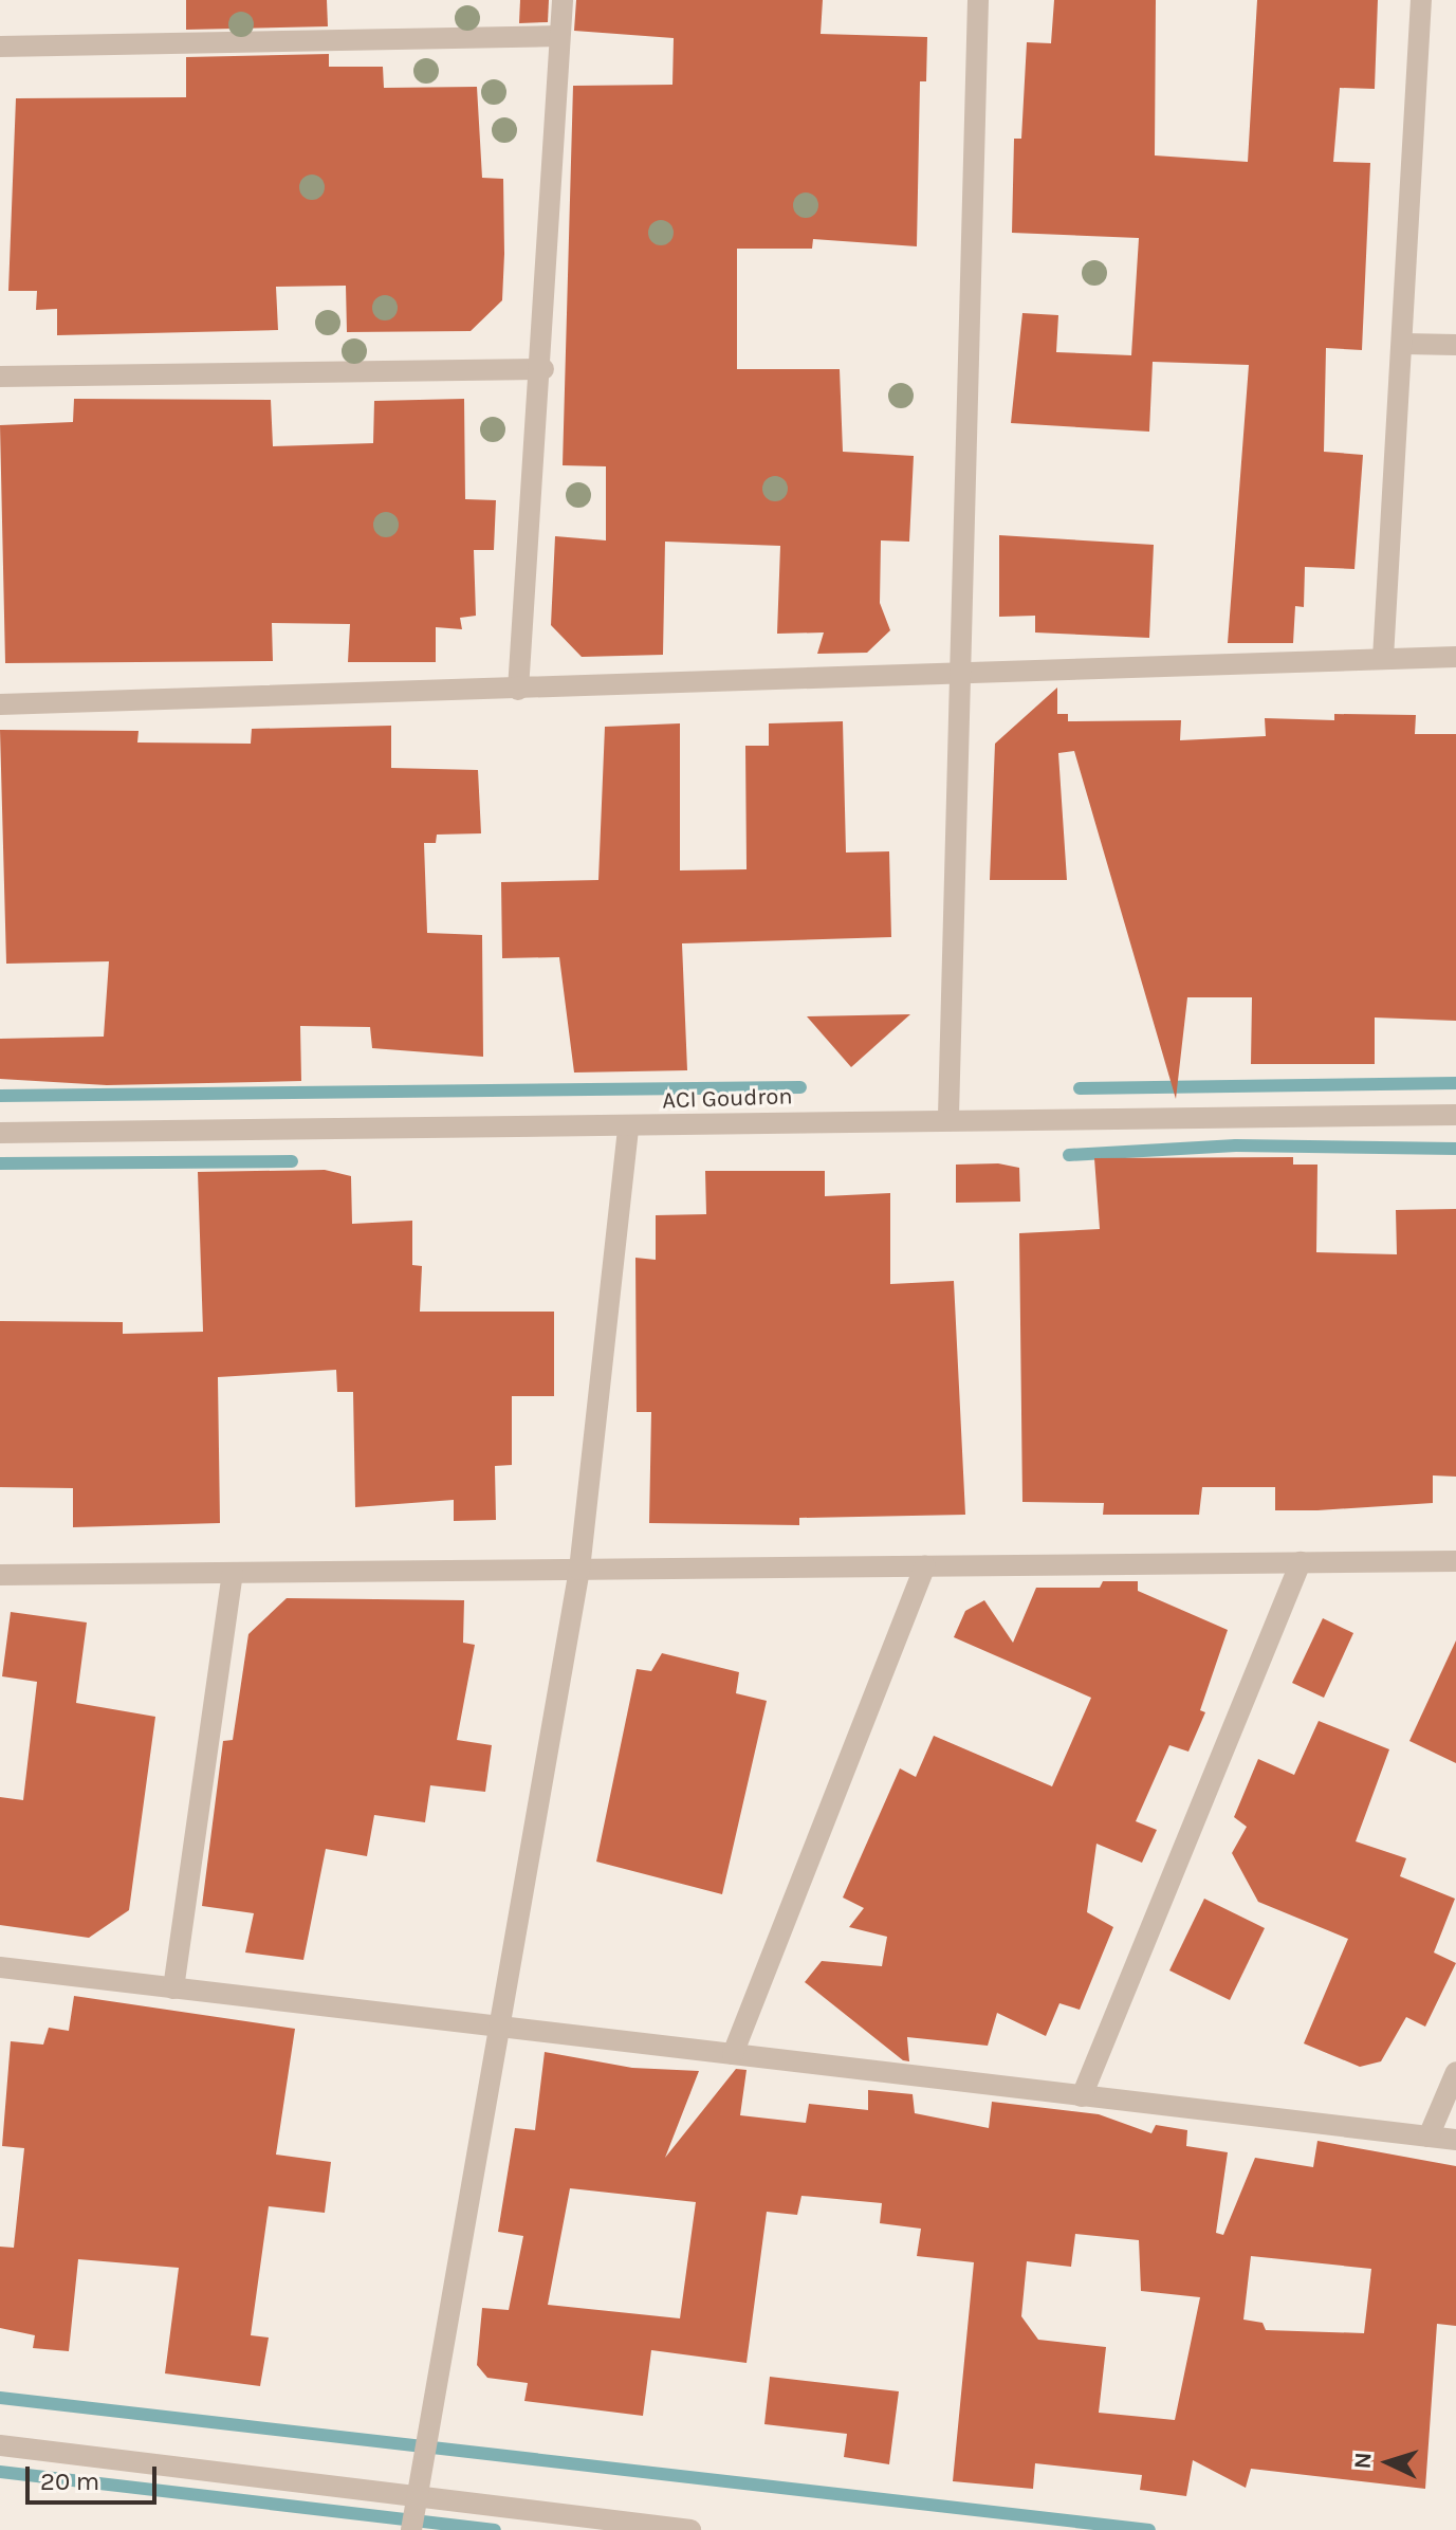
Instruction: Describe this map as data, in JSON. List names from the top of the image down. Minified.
{"streets":{"street":["ACI Goudron"]},"scale_bar":"20 m","north":"left"}
